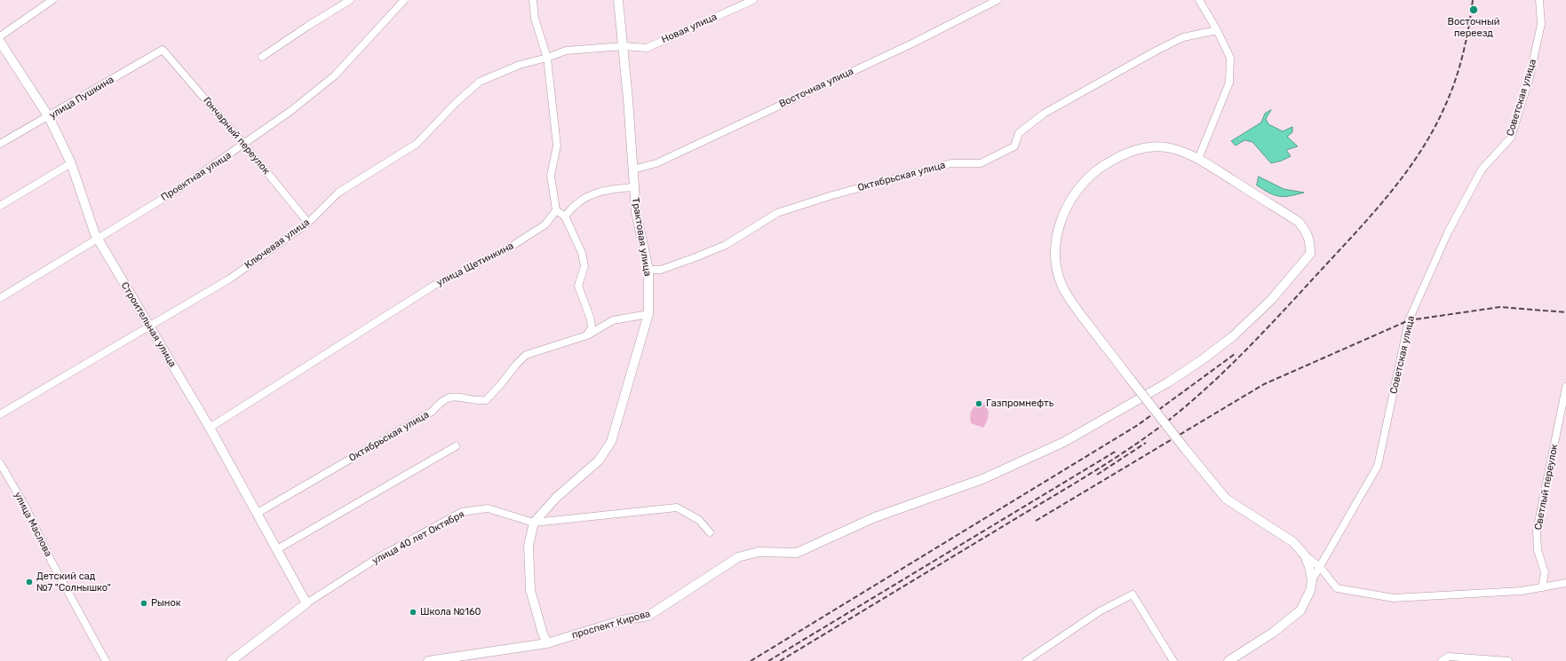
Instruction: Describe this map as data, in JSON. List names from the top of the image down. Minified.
{"streets":{"street":["Новая улица","Восточная улица","улица Пушкина","Советская улица","Гончарный переулок","Проектная улица","Октябрьская улица","Трактовая улица","Ключевая улица","улица Щетинкина","Строительная улица","Светлый переулок","улица Маслова","улица 40 лет Октября","проспект Кирова"]},"crossings":[["Новая улица","Трактовая улица"],["Новая улица","Ключевая улица"],["Восточная улица","Трактовая улица"],["улица Пушкина","Гончарный переулок"],["улица Пушкина","Строительная улица"],["Гончарный переулок","Проектная улица"],["Гончарный переулок","Ключевая улица"],["Проектная улица","Строительная улица"],["Октябрьская улица","Трактовая улица"],["Октябрьская улица","Строительная улица"],["Трактовая улица","Ключевая улица"],["Трактовая улица","улица 40 лет Октября"],["Ключевая улица","Строительная улица"],["улица Щетинкина","Строительная улица"],["Строительная улица","улица 40 лет Октября"]],"places":["Восточный переезд","Газпромнефть","Детский сад №7 \"Солнышко\"","Рынок","Школа №160"]}
